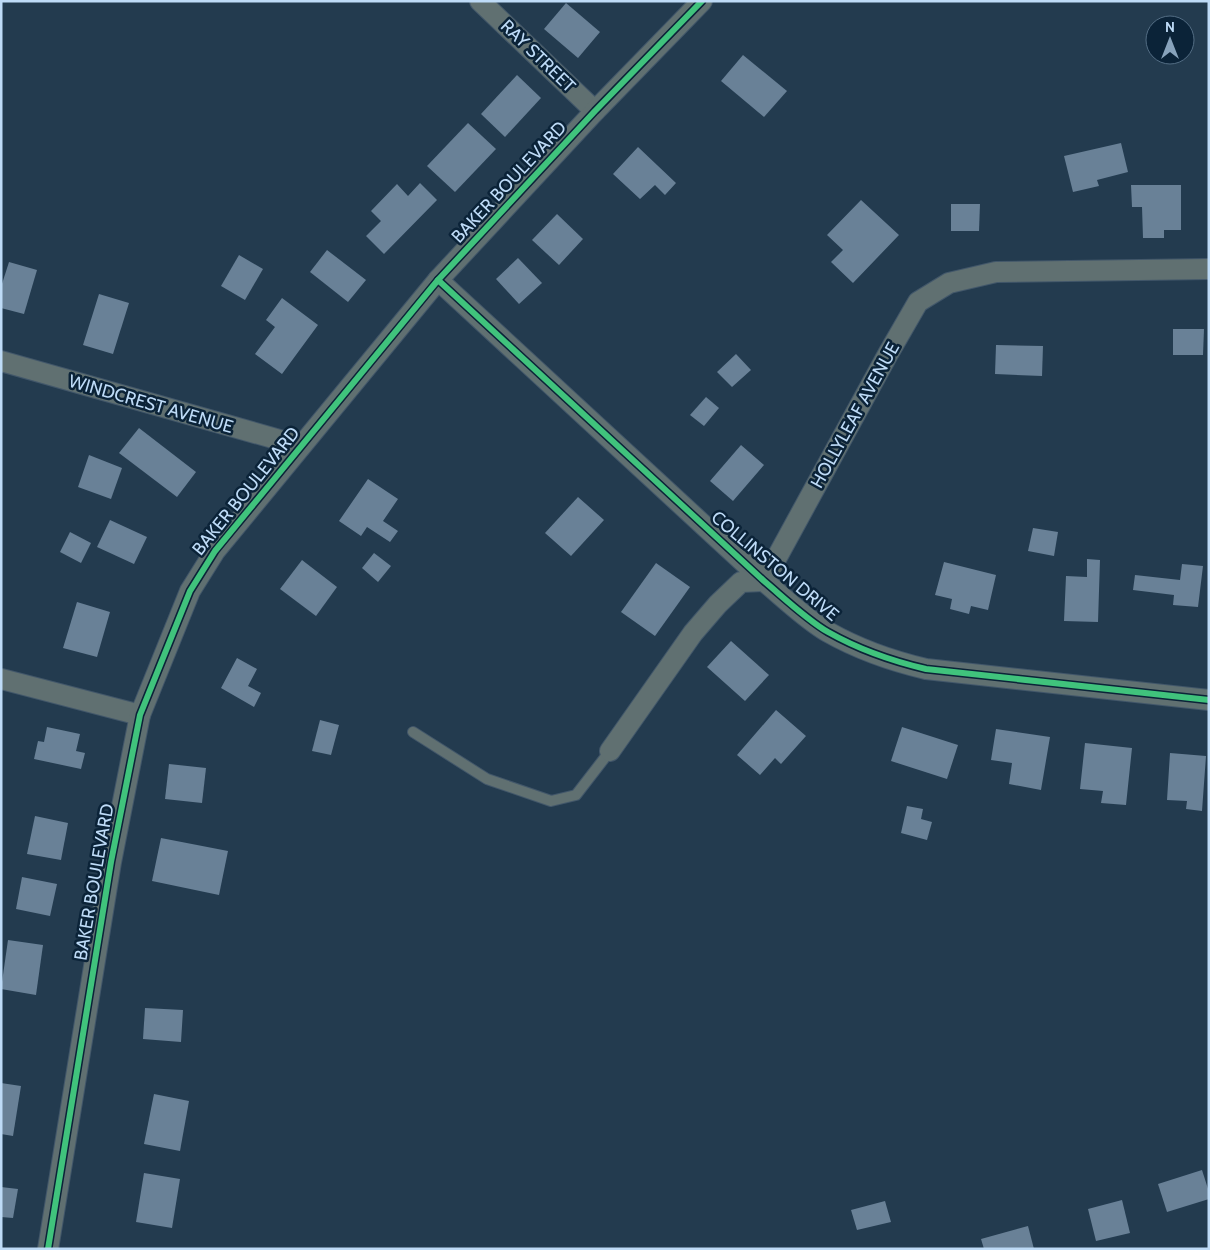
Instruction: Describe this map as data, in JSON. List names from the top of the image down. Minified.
{"streets":{"street":["RAY STREET","BAKER BOULEVARD","WINDCREST AVENUE","HOLLYLEAF AVENUE","COLLINSTON DRIVE"]},"crossings":[["RAY STREET","BAKER BOULEVARD"],["BAKER BOULEVARD","WINDCREST AVENUE"],["BAKER BOULEVARD","COLLINSTON DRIVE"],["HOLLYLEAF AVENUE","COLLINSTON DRIVE"]],"north":"top"}
